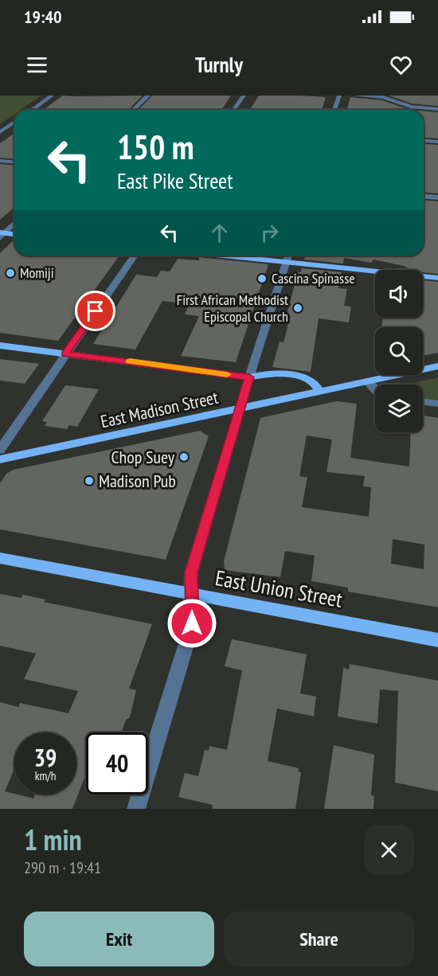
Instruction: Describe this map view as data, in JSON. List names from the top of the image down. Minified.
{"streets":{"main road":["East Madison Street","East Union Street"]},"places":["Momiji","Cascina Spinasse","First African Methodist Episcopal Church","Chop Suey","Madison Pub"],"page":{"status":"19:40","header":"Turnly","turn":["150 m","East Pike Street"],"speed":"39 km/h","limit":"40","heading":["1 min","290 m · 19:41"],"buttons":["Exit","Share"]}}
